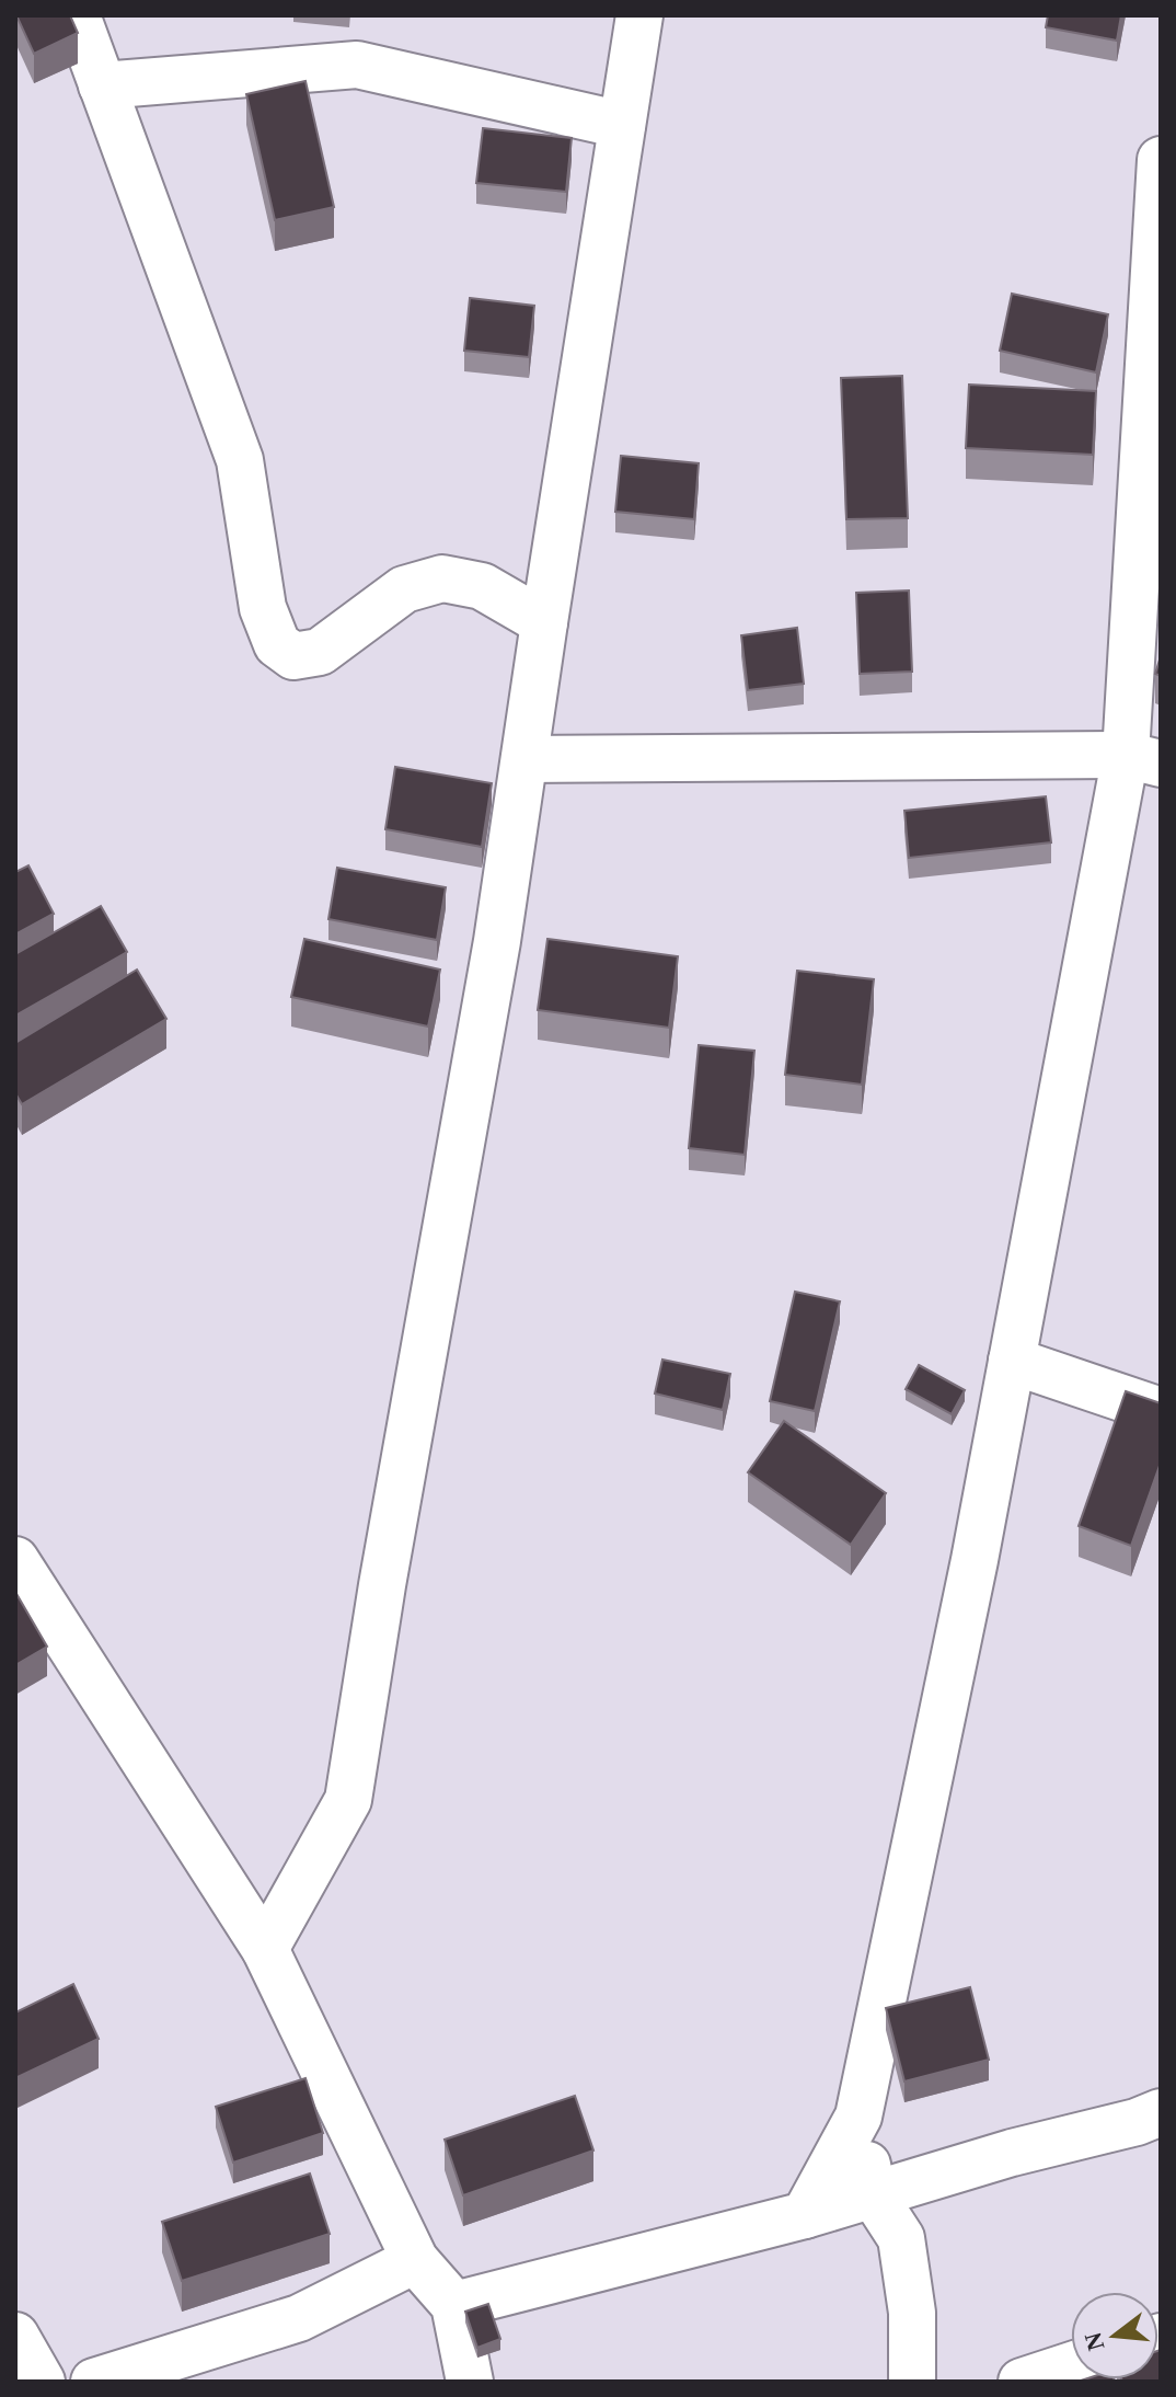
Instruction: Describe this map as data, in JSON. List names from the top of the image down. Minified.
{"north":"left"}
